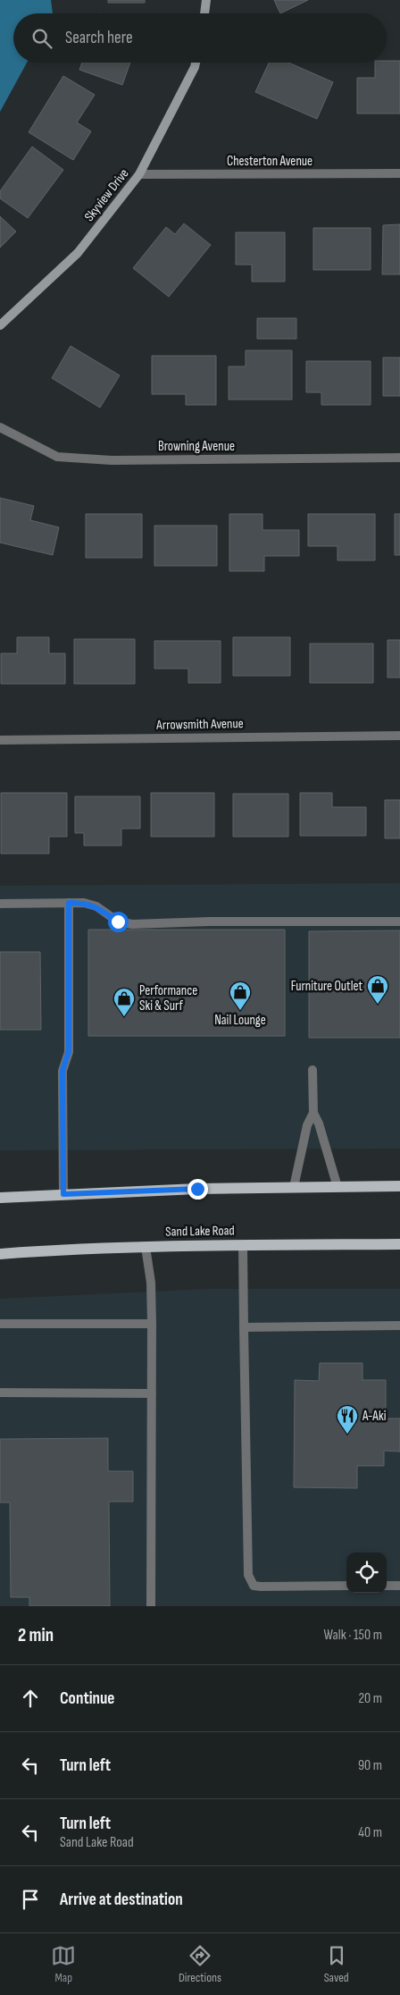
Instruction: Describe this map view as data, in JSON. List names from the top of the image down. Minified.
{"streets":{"main road":["Sand Lake Road"],"street":["Chesterton Avenue","Skyview Drive","Browning Avenue","Arrowsmith Avenue"]},"crossings":[["Chesterton Avenue","Skyview Drive"]],"places":{"shop":["Furniture Outlet","Nail Lounge","Performance Ski & Surf"],"restaurant":["A-Aki"]},"page":{"search":"Search here","heading":["2 min","Walk · 150 m"],"list":[["Continue","20 m"],["Turn left","90 m"],["Turn left","Sand Lake Road","40 m"],"Arrive at destination"],"nav":["Map","Directions","Saved"]}}
